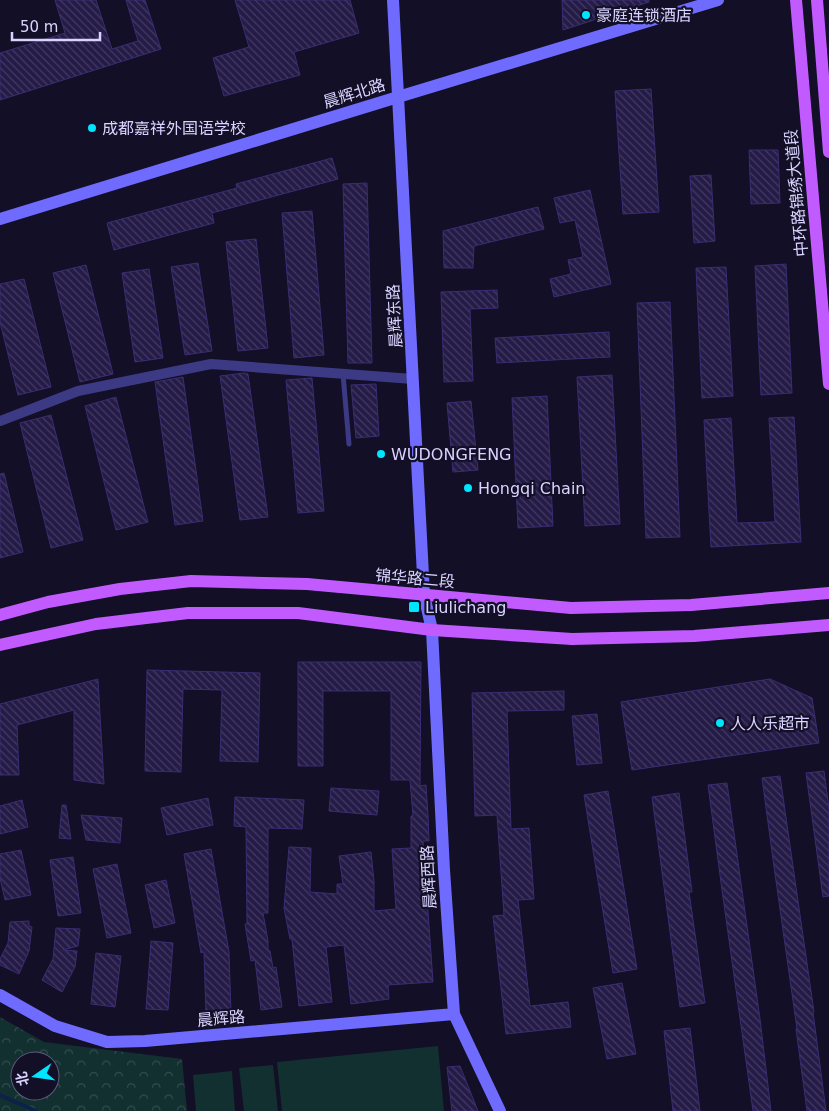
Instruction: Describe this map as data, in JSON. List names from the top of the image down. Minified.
{"streets":{"main road":["中环路锦绣大道段","锦华路二段"],"street":["晨辉北路","晨辉东路","晨辉西路","晨辉路"]},"crossings":[["晨辉北路","晨辉东路"],["晨辉东路","锦华路二段"],["晨辉东路","晨辉西路"],["晨辉西路","晨辉路"]],"places":{"other":["豪庭连锁酒店","成都嘉祥外国语学校","WUDONGFENG","Hongqi Chain","人人乐超市"],"transit":["Liulichang"]},"scale_bar":"50 m","north":"left"}
